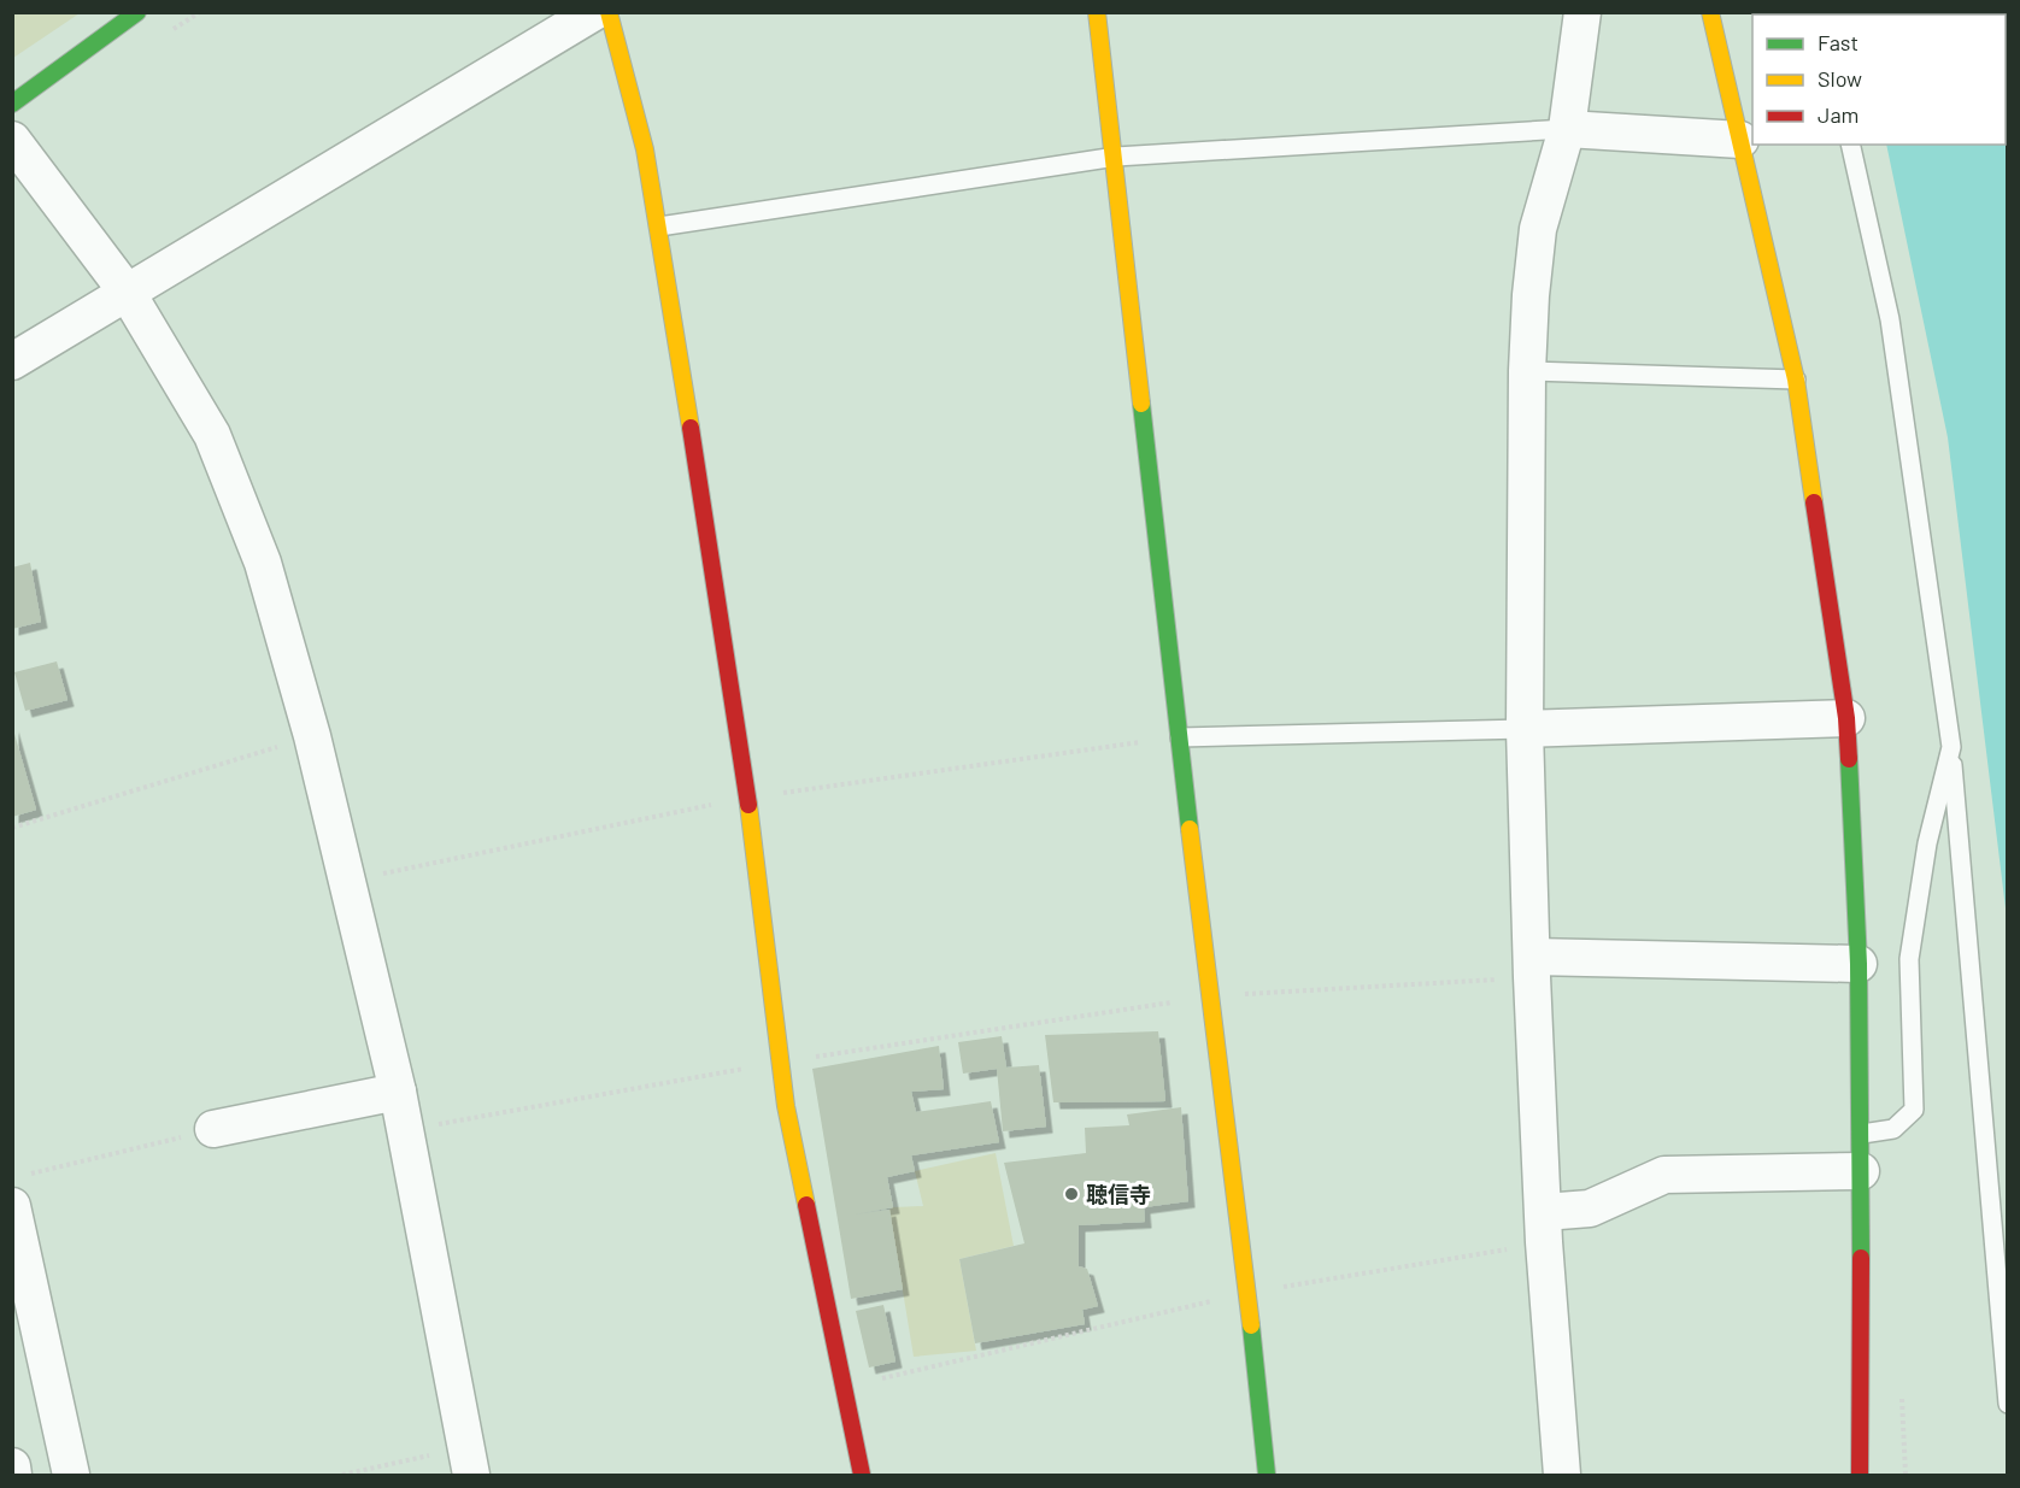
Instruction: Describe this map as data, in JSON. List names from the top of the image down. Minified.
{"places":["聴信寺"],"legend":["Fast","Slow","Jam"]}
